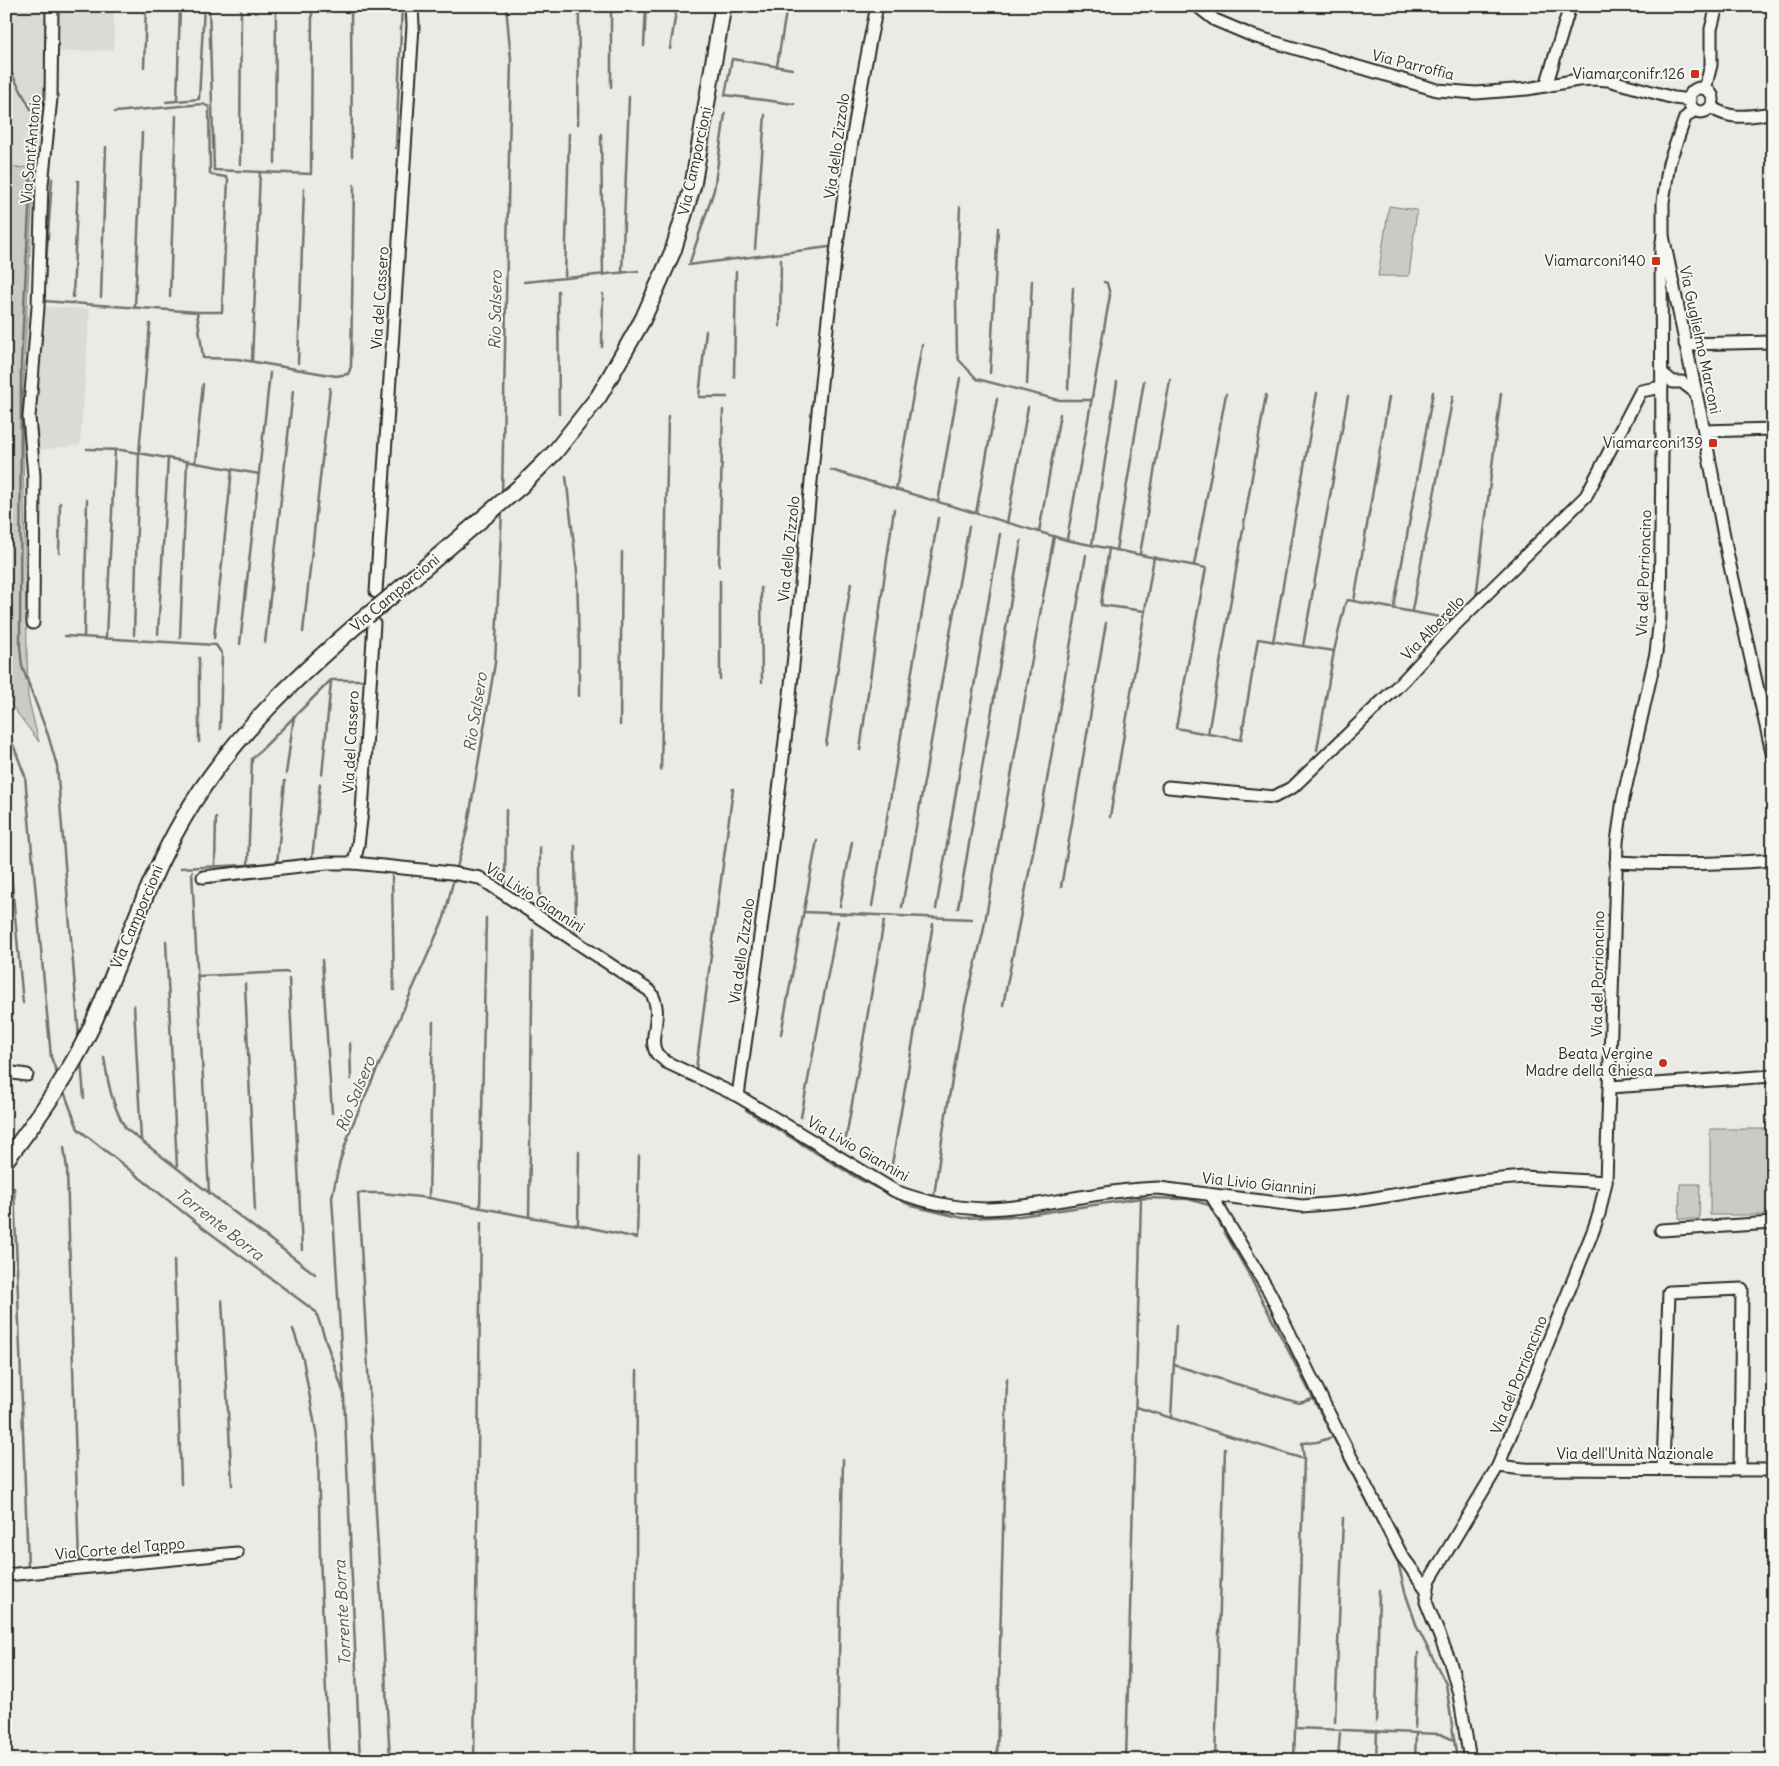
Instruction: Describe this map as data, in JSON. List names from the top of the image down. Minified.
{"streets":{"main road":["Via Camporcioni"],"street":["Via Parroffia","Via dello Zizzolo","Via Sant'Antonio","Via del Cassero","Via Guglielmo Marconi","Via del Porrioncino","Via Alberello","Via Livio Giannini","Via dell'Unità Nazionale","Via Corte del Tappo"]},"crossings":[["Via Parroffia","Via Guglielmo Marconi"],["Via dello Zizzolo","Via Livio Giannini"],["Via Camporcioni","Via del Cassero"],["Via del Cassero","Via Livio Giannini"],["Via Guglielmo Marconi","Via del Porrioncino"],["Via del Porrioncino","Via Alberello"],["Via del Porrioncino","Via Livio Giannini"],["Via del Porrioncino","Via dell'Unità Nazionale"]],"water":["Rio Salsero","Torrente Borra"],"places":{"transit":["Viamarconifr.126","Viamarconi140","Viamarconi139"],"other":["Beata Vergine Madre della Chiesa"]}}
